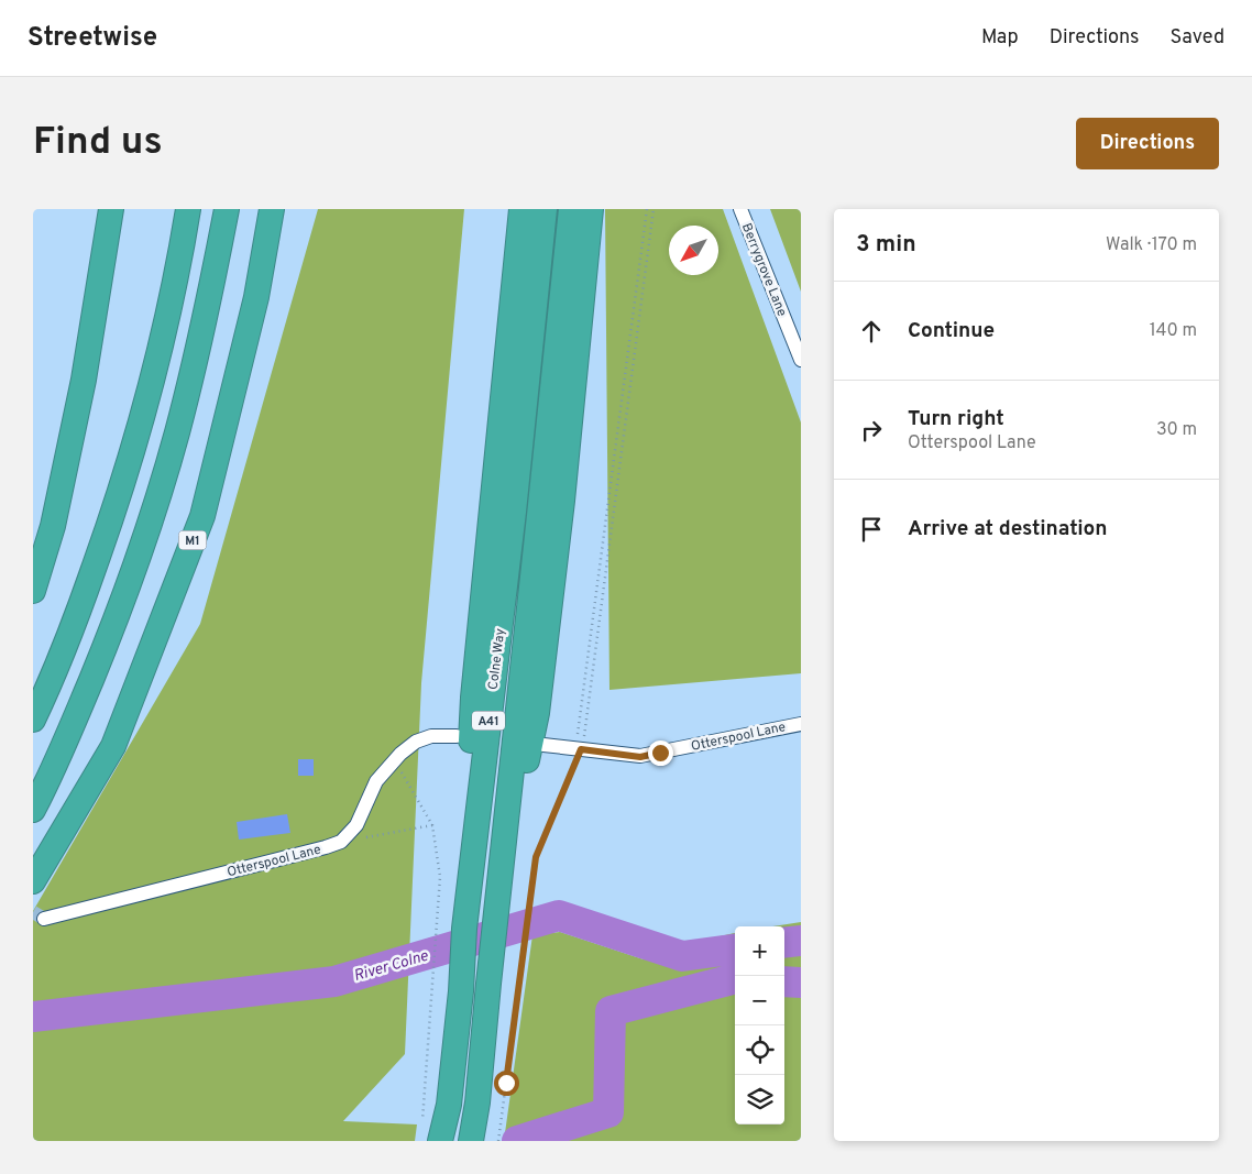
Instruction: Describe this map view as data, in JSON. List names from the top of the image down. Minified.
{"streets":{"highway":["M1","Colne Way","A41"],"street":["Berrygrove Lane","Otterspool Lane"]},"water":["River Colne"],"north":"bottom left","page":{"header":"Streetwise","nav":["Map","Directions","Saved"],"buttons":"Directions","title":"Find us","heading":["3 min","Walk · 170 m"],"list":[["Continue","140 m"],["Turn right","Otterspool Lane","30 m"],"Arrive at destination"],"map_buttons":["+","−"]}}
